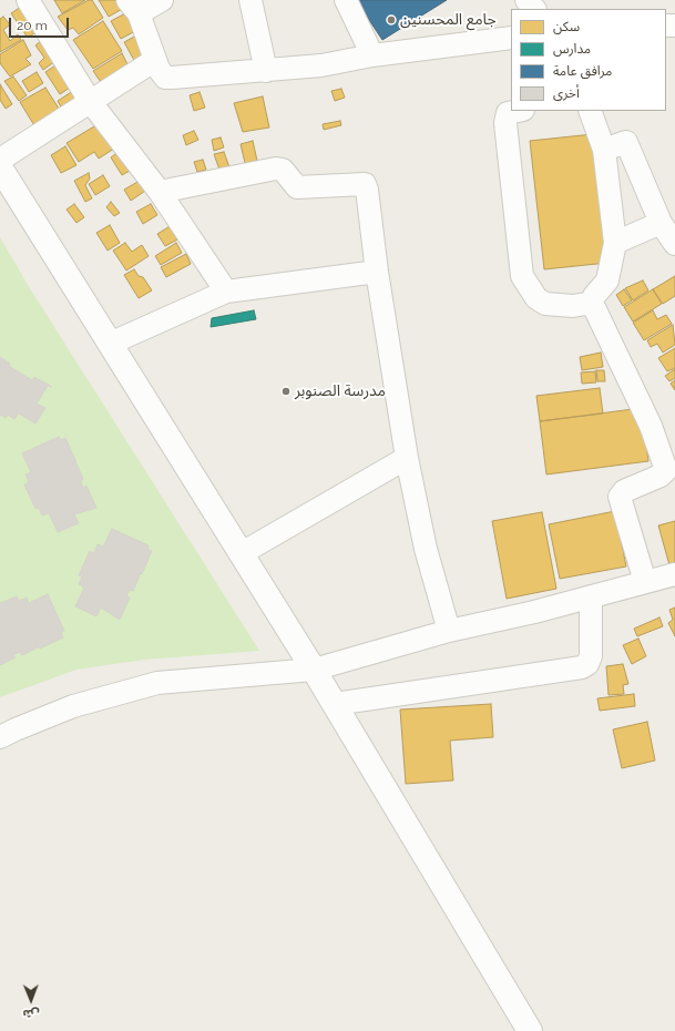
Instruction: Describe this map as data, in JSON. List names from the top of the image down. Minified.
{"places":["جامع المحسنين","مدرسة الصنوبر"],"legend":["سكن","مدارس","مرافق عامة","أخرى"],"scale_bar":"20 m","north":"bottom"}
